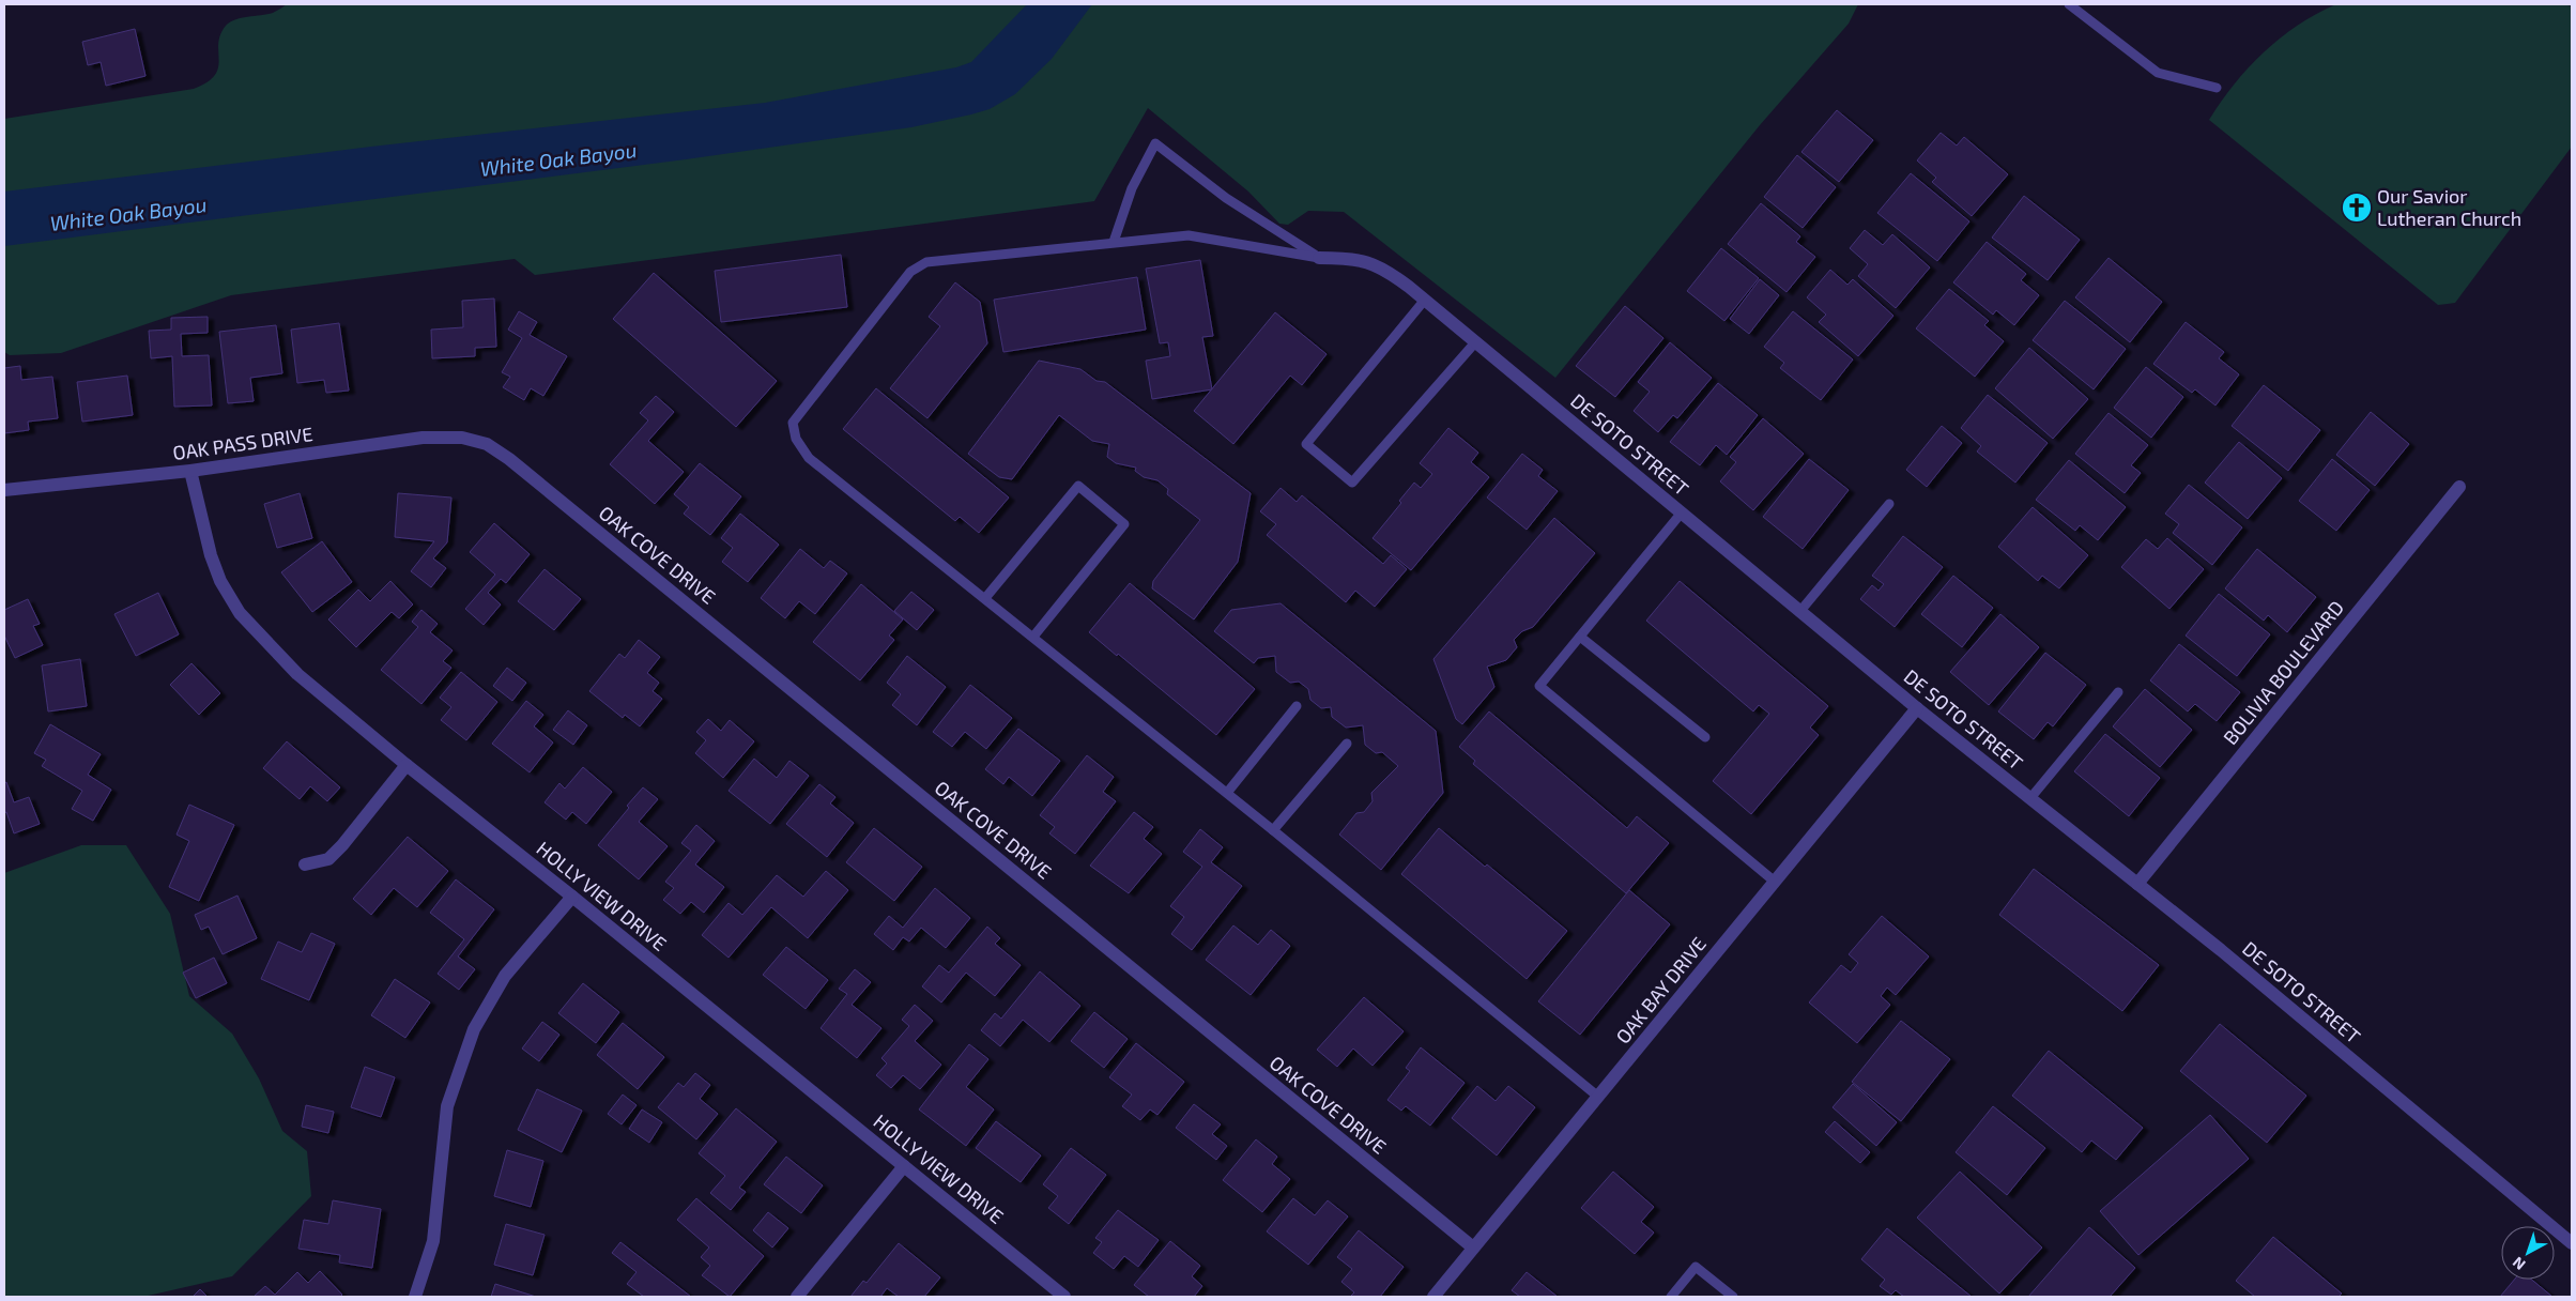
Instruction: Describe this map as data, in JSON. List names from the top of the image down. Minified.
{"streets":{"street":["OAK PASS DRIVE","DE SOTO STREET","OAK COVE DRIVE","BOLIVIA BOULEVARD","HOLLY VIEW DRIVE","OAK BAY DRIVE"]},"crossings":[["OAK PASS DRIVE","OAK COVE DRIVE"],["OAK PASS DRIVE","HOLLY VIEW DRIVE"],["DE SOTO STREET","BOLIVIA BOULEVARD"],["DE SOTO STREET","OAK BAY DRIVE"],["OAK COVE DRIVE","OAK BAY DRIVE"]],"water":["White Oak Bayou"],"places":{"church":["Our Savior Lutheran Church"]},"north":"bottom left"}
